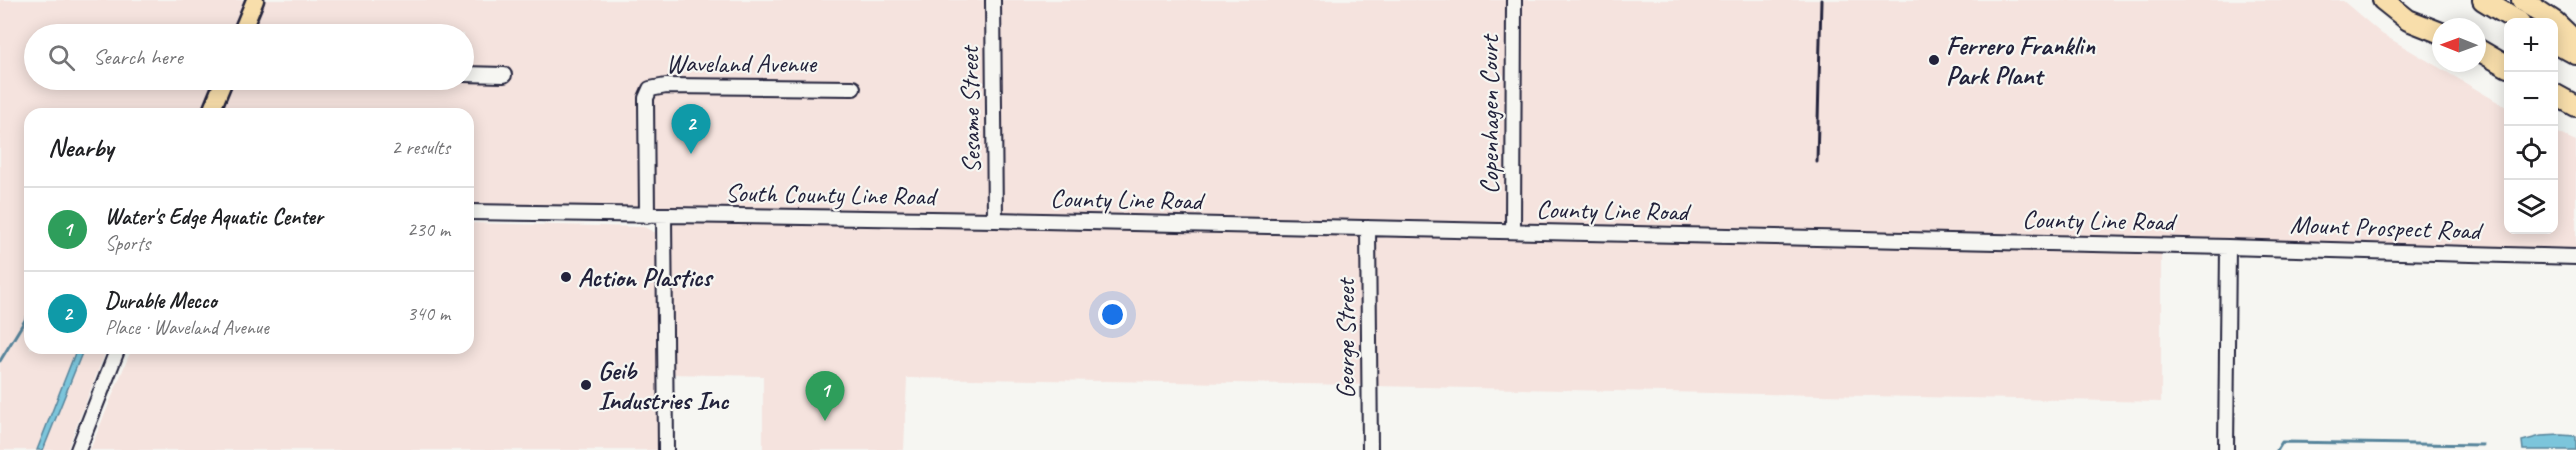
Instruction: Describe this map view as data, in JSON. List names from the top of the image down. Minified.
{"streets":{"street":["Waveland Avenue","Sesame Street","Copenhagen Court","South County Line Road","County Line Road","Mount Prospect Road","George Street"]},"crossings":[["Sesame Street","South County Line Road"],["Sesame Street","County Line Road"],["Copenhagen Court","County Line Road"],["South County Line Road","County Line Road"],["County Line Road","Mount Prospect Road"],["County Line Road","George Street"]],"places":["Ferrero Franklin Park Plant","Action Plastics","Geib Industries Inc"],"north":"left","page":{"map_buttons":["+","−"],"search":"Search here","pins":["2","1"],"heading":["Nearby","2 results"],"list":[{"mark":"1","name":"Water's Edge Aquatic Center","note":"Sports","value":"230 m"},{"mark":"2","name":"Durable Mecco","note":"Place · Waveland Avenue","value":"340 m"}]}}
